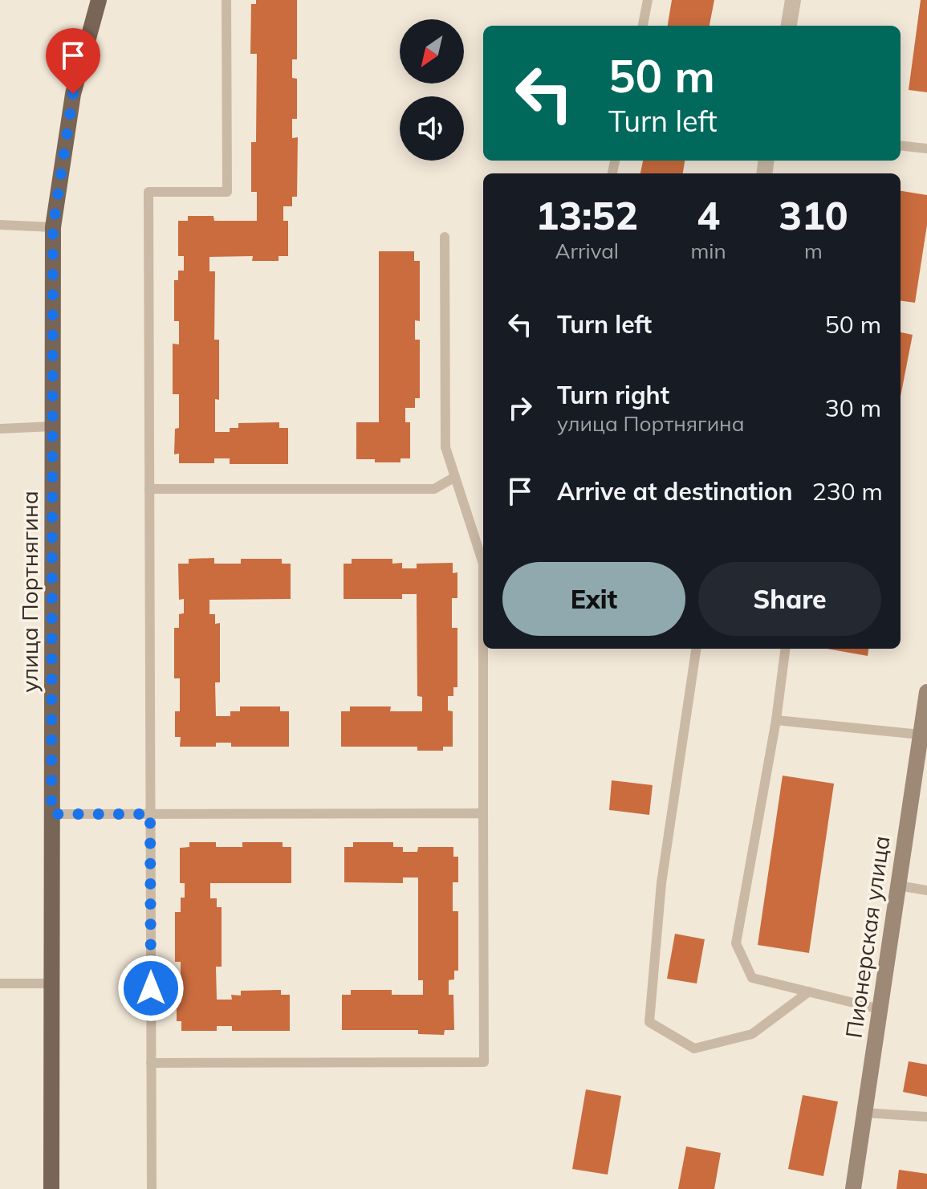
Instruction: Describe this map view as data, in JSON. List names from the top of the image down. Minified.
{"streets":{"main road":["улица Портнягина"],"street":["Пионерская улица"]},"north":"bottom left","page":{"turn":["50 m","Turn left"],"eta":["13:52","Arrival","4","min","310","m"],"list":[{"name":"Turn left","value":"50 m"},{"name":"Turn right","note":"улица Портнягина","value":"30 m"},{"name":"Arrive at destination","value":"230 m"}],"buttons":["Exit","Share"]}}
